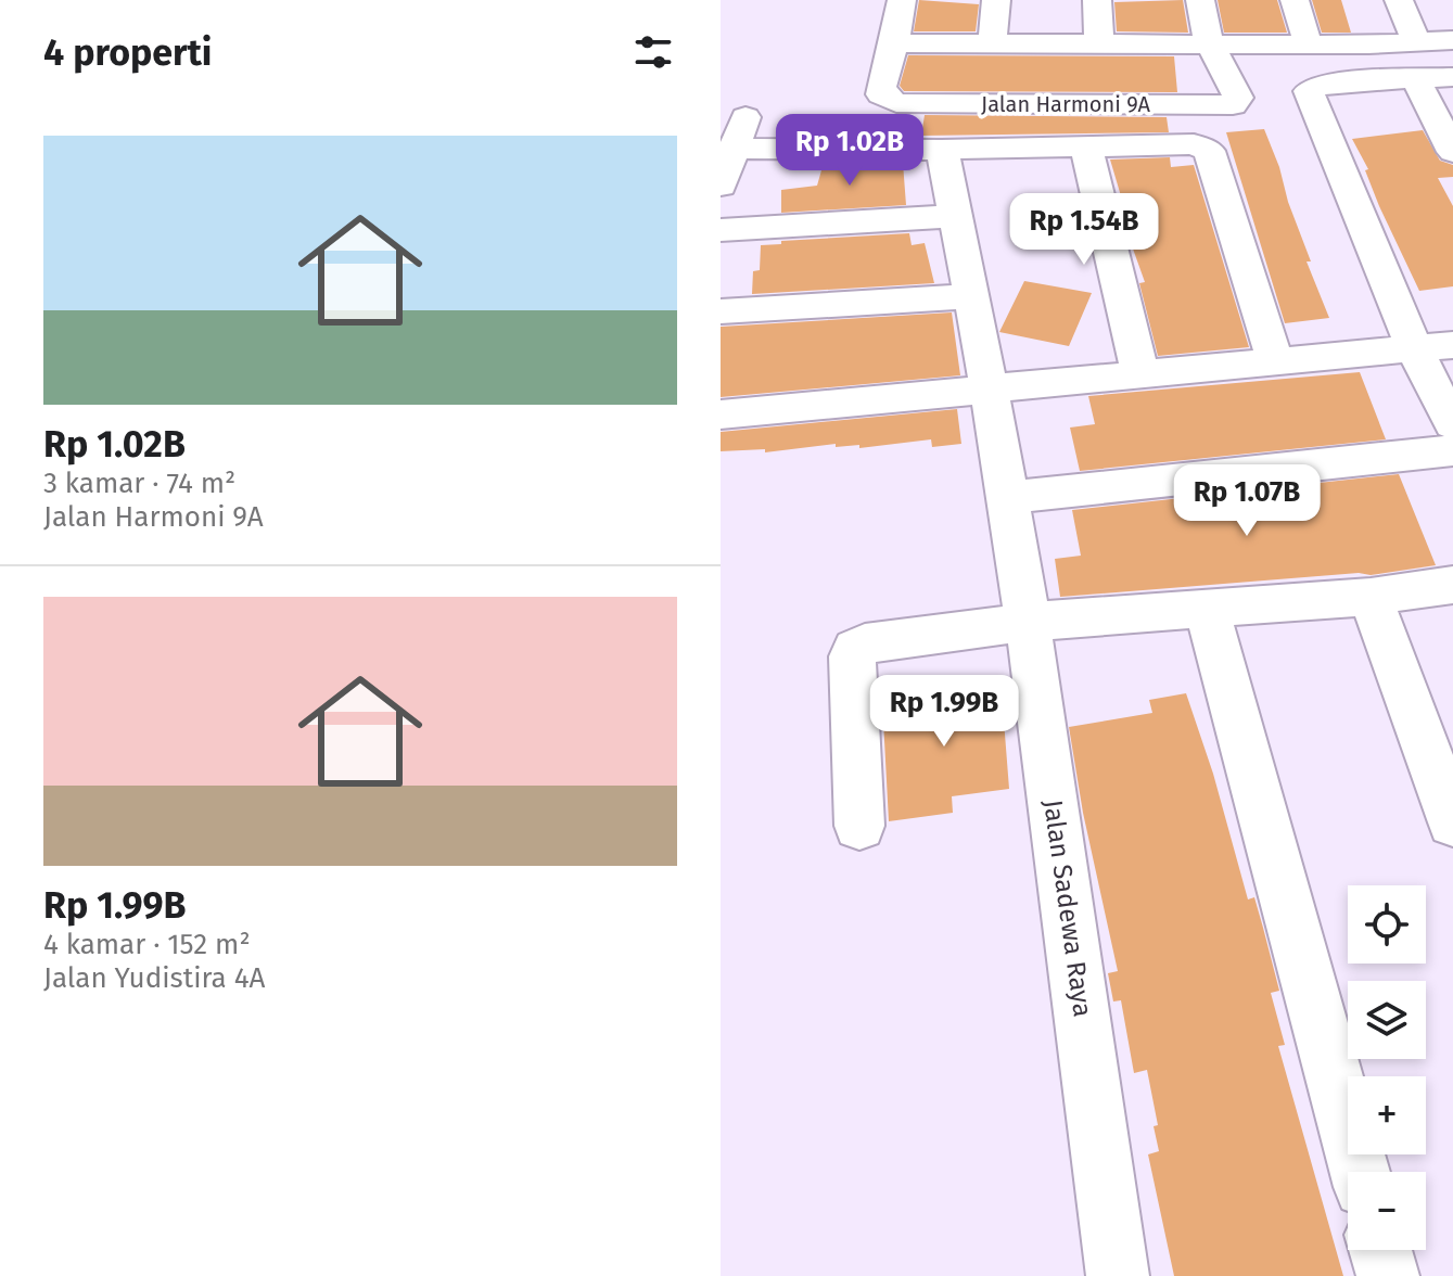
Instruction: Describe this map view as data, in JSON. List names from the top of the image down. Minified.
{"streets":{"street":["Jalan Harmoni 9A","Jalan Sadewa Raya"]},"page":{"heading":"4 properti","list":[{"name":"Rp 1.02B","note":"3 kamar · 74 m² · Jalan Harmoni 9A"},{"name":"Rp 1.99B","note":"4 kamar · 152 m² · Jalan Yudistira 4A"}],"price":["Rp 1.02B","Rp 1.54B","Rp 1.07B","Rp 1.99B"],"map_buttons":["+","−"]}}
